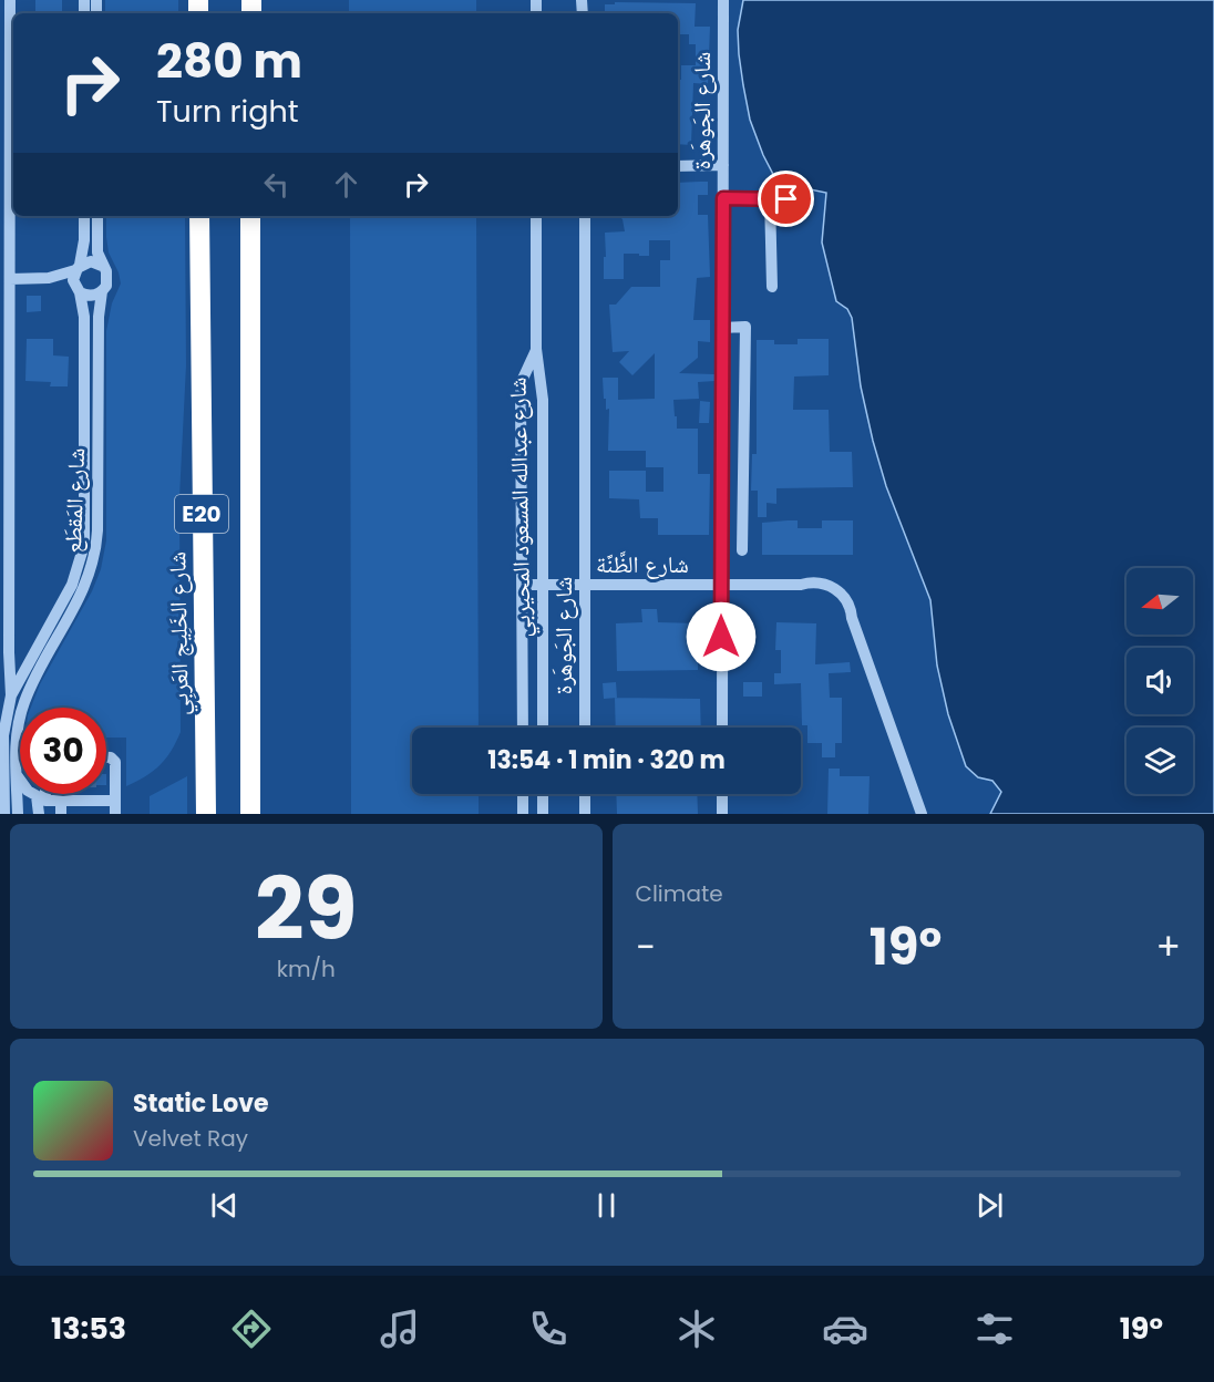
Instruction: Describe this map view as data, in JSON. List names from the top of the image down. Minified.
{"streets":{"highway":["E20","شارع الخَلِيج العَربِي"],"street":["شارع الجَوهَرة","شارع المَقطَع","شارع عبدالله المسعود المحيربي","شارع الظَّنَّة"]},"crossings":[["شارع الجَوهَرة","شارع الظَّنَّة"],["شارع عبدالله المسعود المحيربي","شارع الظَّنَّة"]],"north":"left","page":{"turn":["280 m","Turn right"],"limit":"30","trip":"13:54 · 1 min · 320 m","tile":[["29","km/h"],"Climate"],"heat":["−","19°","+"],"song":["Static Love","Velvet Ray"],"tabs":["13:53","19°"]}}
